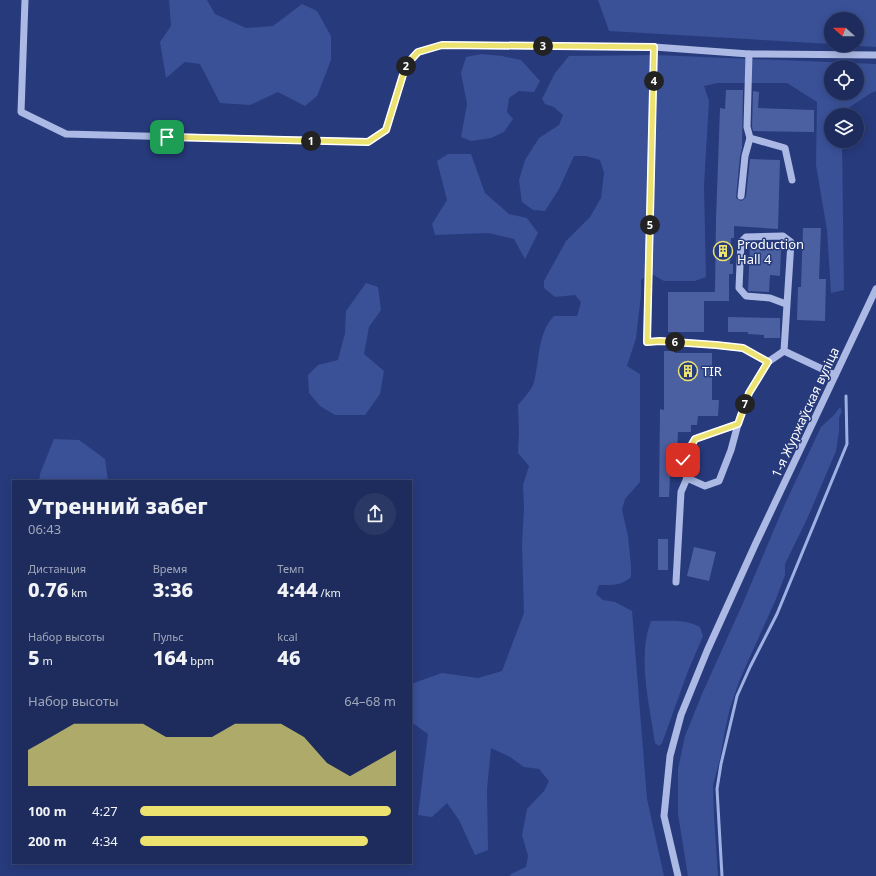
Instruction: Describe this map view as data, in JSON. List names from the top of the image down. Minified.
{"streets":{"street":["1-я Журжаўская вуліца"]},"places":{"building":["Production Hall 4","TIR"]},"north":"left","page":{"pins":["3","2","4","1","5","6","7"],"heading":["Утренний забег","06:43"],"stats":[["Дистанция","0.76 km"],["Время","3:36"],["Темп","4:44 /km"],["Набор высоты","5 m"],["Пульс","164 bpm"],["kcal","46"]],"chart":["Набор высоты","64–68 m"],"list":[{"name":"100 m","note":"4:27"},{"name":"200 m","note":"4:34"}]}}
